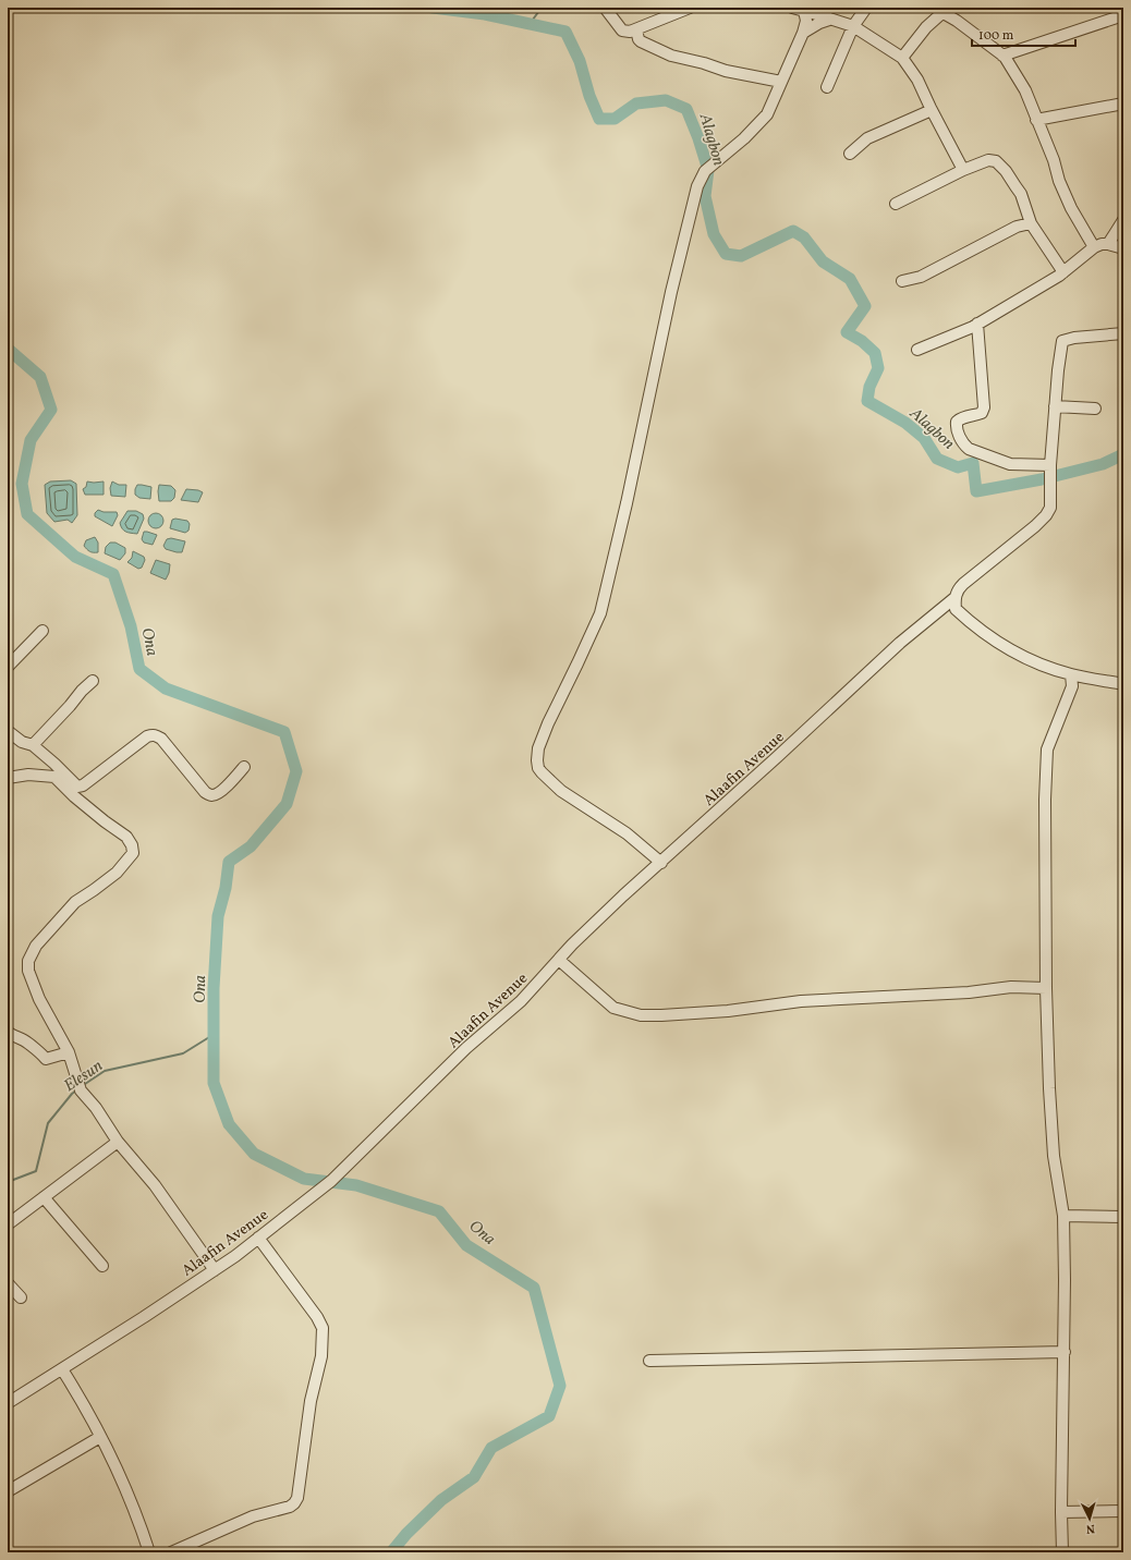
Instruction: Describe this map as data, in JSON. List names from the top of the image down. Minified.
{"streets":{"street":["Alaafin Avenue"]},"water":["Alagbon","Ona","Elesun"],"scale_bar":"100 m","north":"bottom"}
